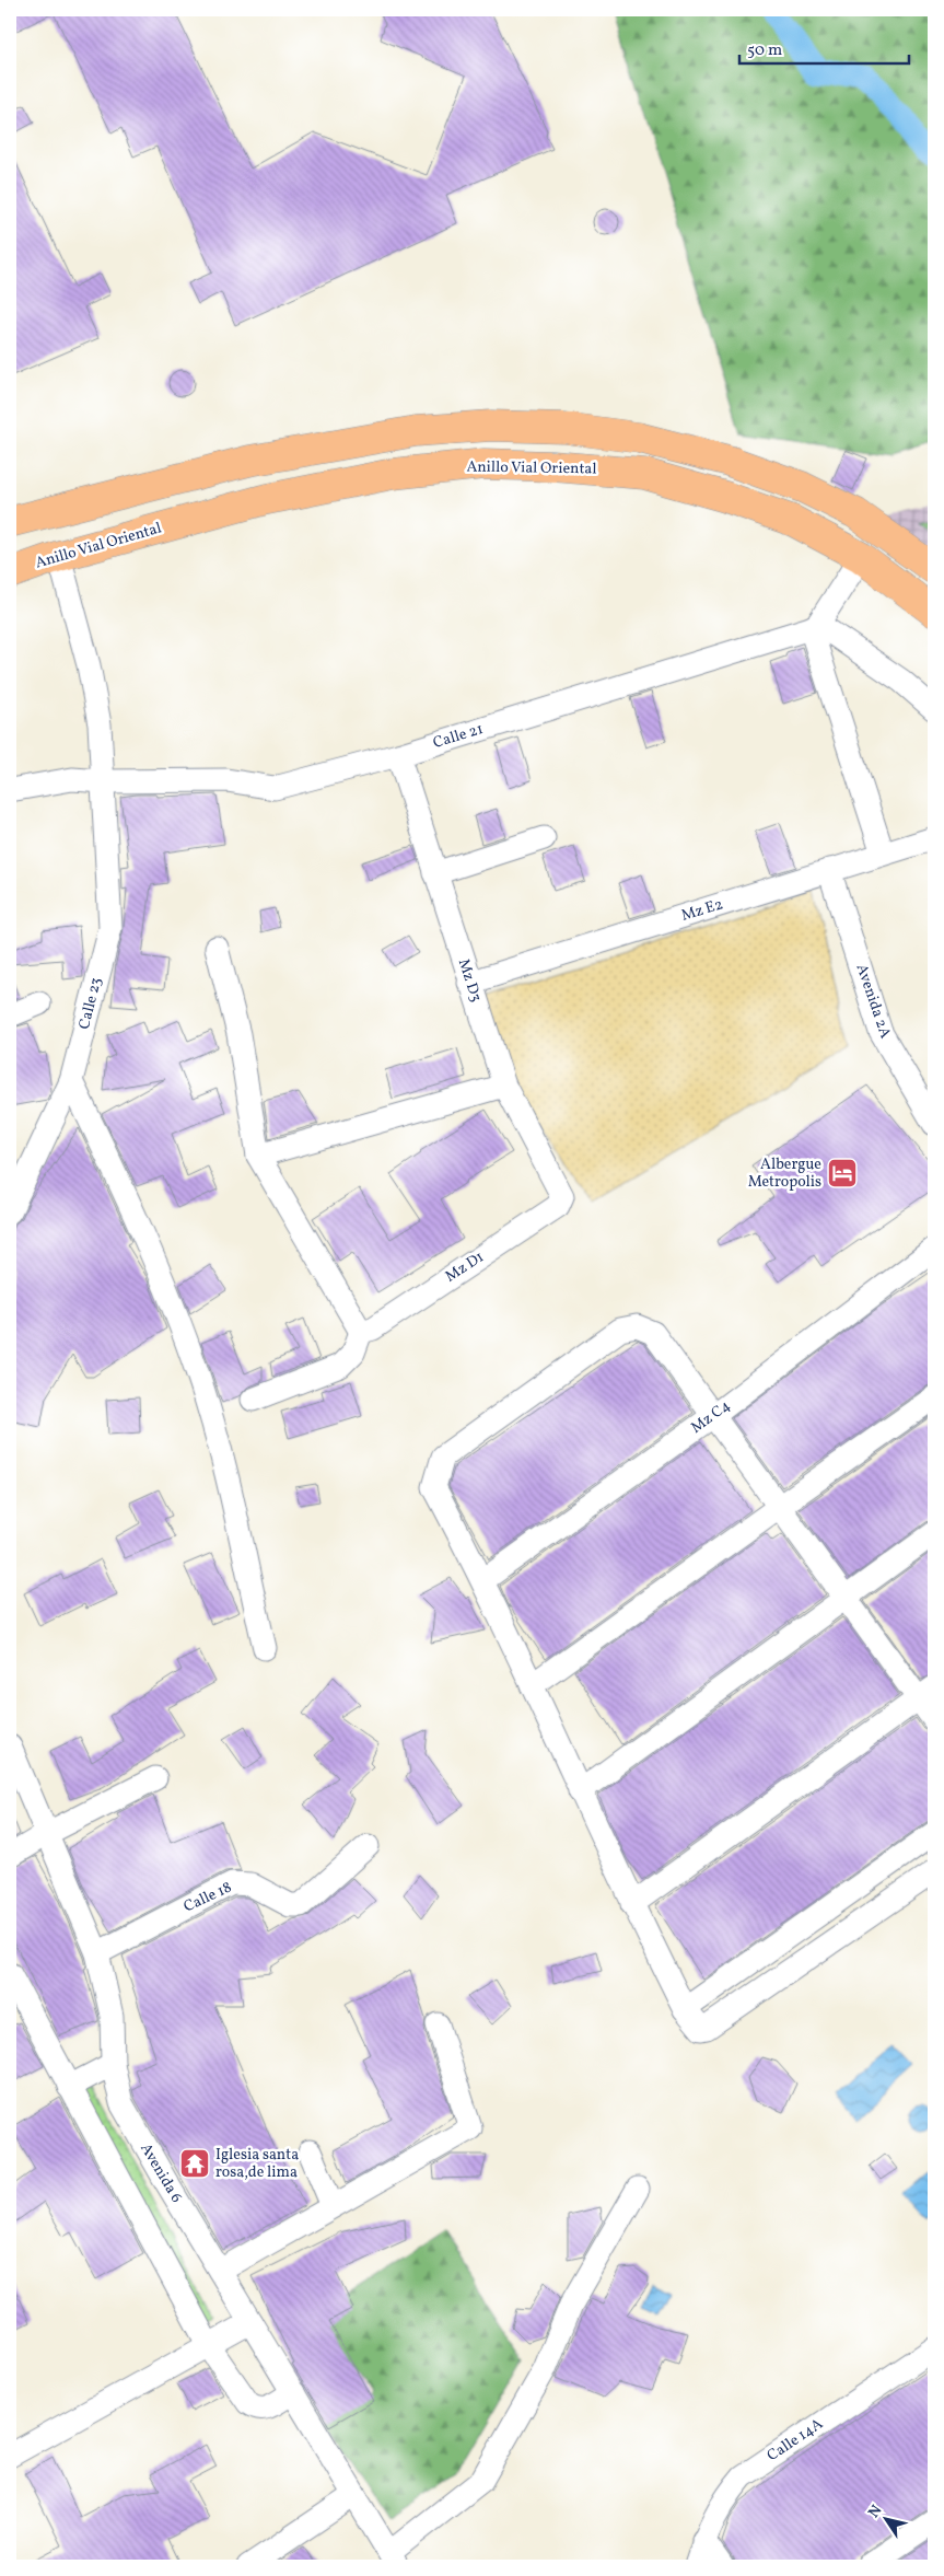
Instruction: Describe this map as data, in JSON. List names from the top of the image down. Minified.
{"streets":{"highway":["Anillo Vial Oriental"],"street":["Calle 21","Mz E2","Mz D3","Avenida 2A","Calle 23","Mz D1","Mz C4","Calle 18","Avenida 6","Calle 14A"]},"crossings":[["Anillo Vial Oriental","Calle 23"],["Calle 21","Mz D3"],["Calle 21","Calle 23"],["Mz E2","Mz D3"],["Mz E2","Avenida 2A"],["Mz D3","Mz D1"],["Calle 18","Avenida 6"]],"places":{"hotel":["Albergue Metropolis"],"temple":["Iglesia santa rosa,de lima"]},"scale_bar":"50 m","north":"top left"}
